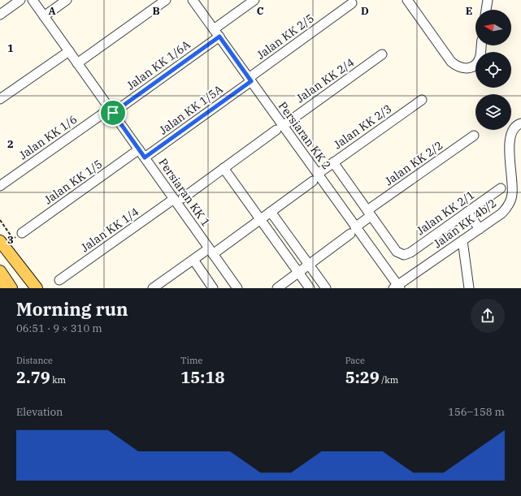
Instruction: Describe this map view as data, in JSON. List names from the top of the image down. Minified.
{"streets":{"street":["Jalan KK 2/5","Jalan KK 1/6A","Jalan KK 2/4","Jalan KK 1/5A","Jalan KK 2/3","Persiaran KK 2","Jalan KK 1/6","Jalan KK 2/2","Jalan KK 1/5","Persiaran KK 1","Jalan KK 2/1","Jalan KK 4b/2","Jalan KK 1/4"]},"crossings":[["Jalan KK 2/5","Jalan KK 1/5A"],["Jalan KK 2/5","Persiaran KK 2"],["Jalan KK 1/6A","Persiaran KK 2"],["Jalan KK 1/6A","Jalan KK 1/6"],["Jalan KK 1/6A","Persiaran KK 1"],["Jalan KK 2/4","Persiaran KK 2"],["Jalan KK 2/4","Jalan KK 1/4"],["Jalan KK 1/5A","Persiaran KK 2"],["Jalan KK 1/5A","Persiaran KK 1"],["Jalan KK 2/3","Persiaran KK 2"],["Jalan KK 2/3","Persiaran KK 1"],["Persiaran KK 2","Jalan KK 2/2"],["Persiaran KK 2","Jalan KK 4b/2"],["Jalan KK 1/6","Persiaran KK 1"],["Jalan KK 2/2","Jalan KK 2/1"],["Jalan KK 1/5","Persiaran KK 1"],["Persiaran KK 1","Jalan KK 1/4"]],"north":"left","page":{"heading":["Morning run","06:51 · 9 × 310 m"],"stats":[["Distance","2.79 km"],["Time","15:18"],["Pace","5:29 /km"]],"chart":["Elevation","156–158 m"]},"grid":{"columns":["A","B","C","D","E"],"rows":["1","2","3"]}}
